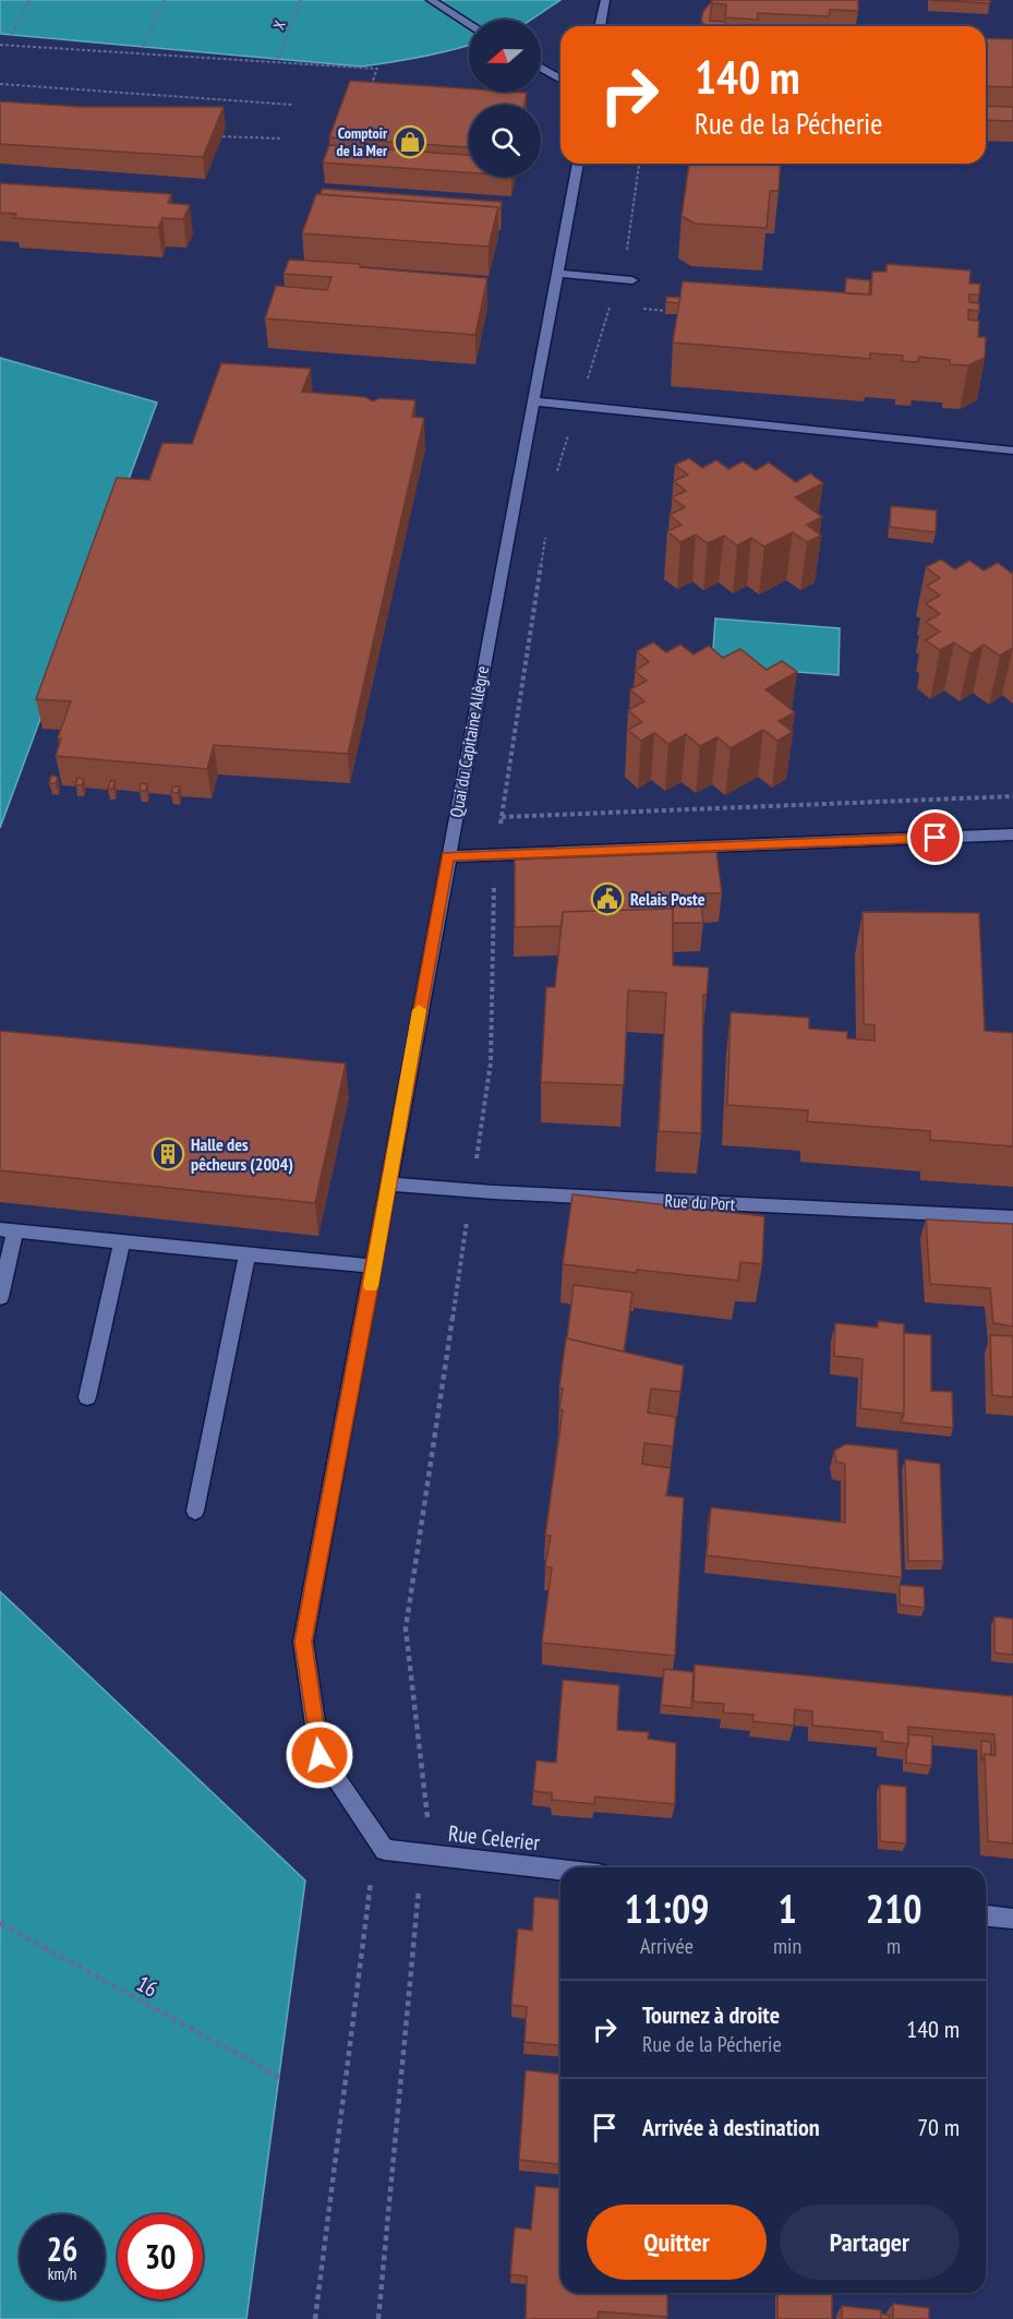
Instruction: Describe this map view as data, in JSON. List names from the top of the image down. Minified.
{"streets":{"street":["Quai du Capitaine Allègre","Rue du Port","Rue Celerier"],"path":["X","16"]},"crossings":[["Quai du Capitaine Allègre","Rue du Port"],["Quai du Capitaine Allègre","Rue Celerier"]],"places":{"shop":["Comptoir de la Mer"],"public building":["Relais Poste"],"building":["Halle des pêcheurs (2004)"]},"north":"left","page":{"turn":["140 m","Rue de la Pécherie"],"eta":["11:09","Arrivée","1","min","210","m"],"list":[{"name":"Tournez à droite","note":"Rue de la Pécherie","value":"140 m"},{"name":"Arrivée à destination","value":"70 m"}],"buttons":["Quitter","Partager"],"speed":"26 km/h","limit":"30"}}
